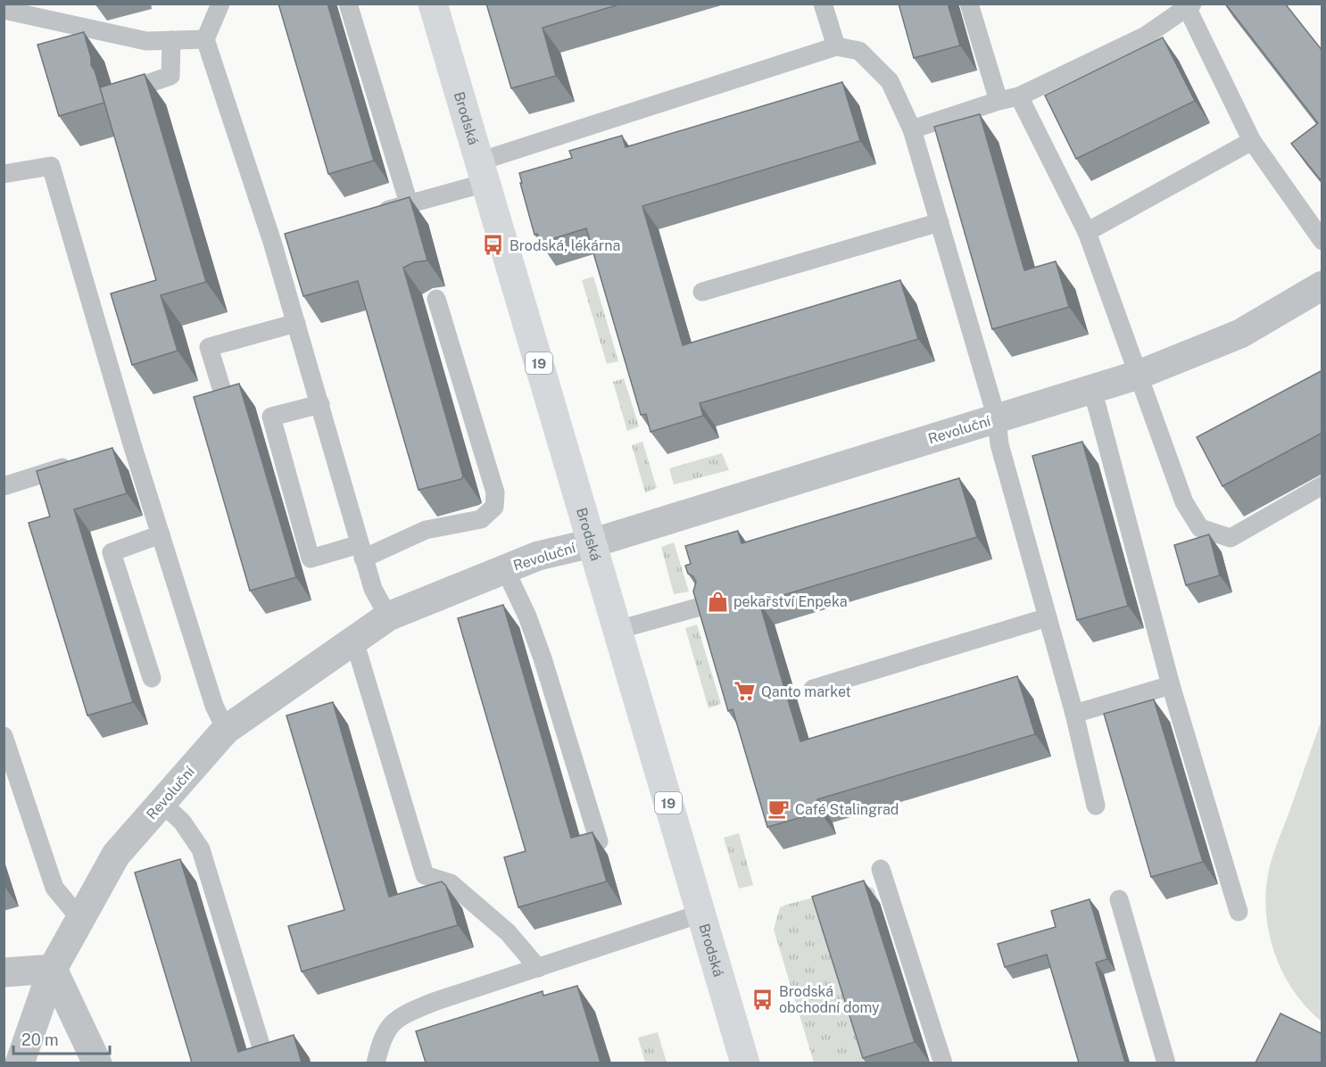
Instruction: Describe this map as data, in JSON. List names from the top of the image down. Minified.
{"streets":{"main road":["Brodská","19"],"street":["Revoluční"]},"crossings":[["Brodská","Revoluční"]],"places":{"bus stop":["Brodská, lékárna","Brodská obchodní domy"],"shop":["pekařství Enpeka"],"supermarket":["Qanto market"],"cafe":["Café Stalingrad"]},"scale_bar":"20 m"}
